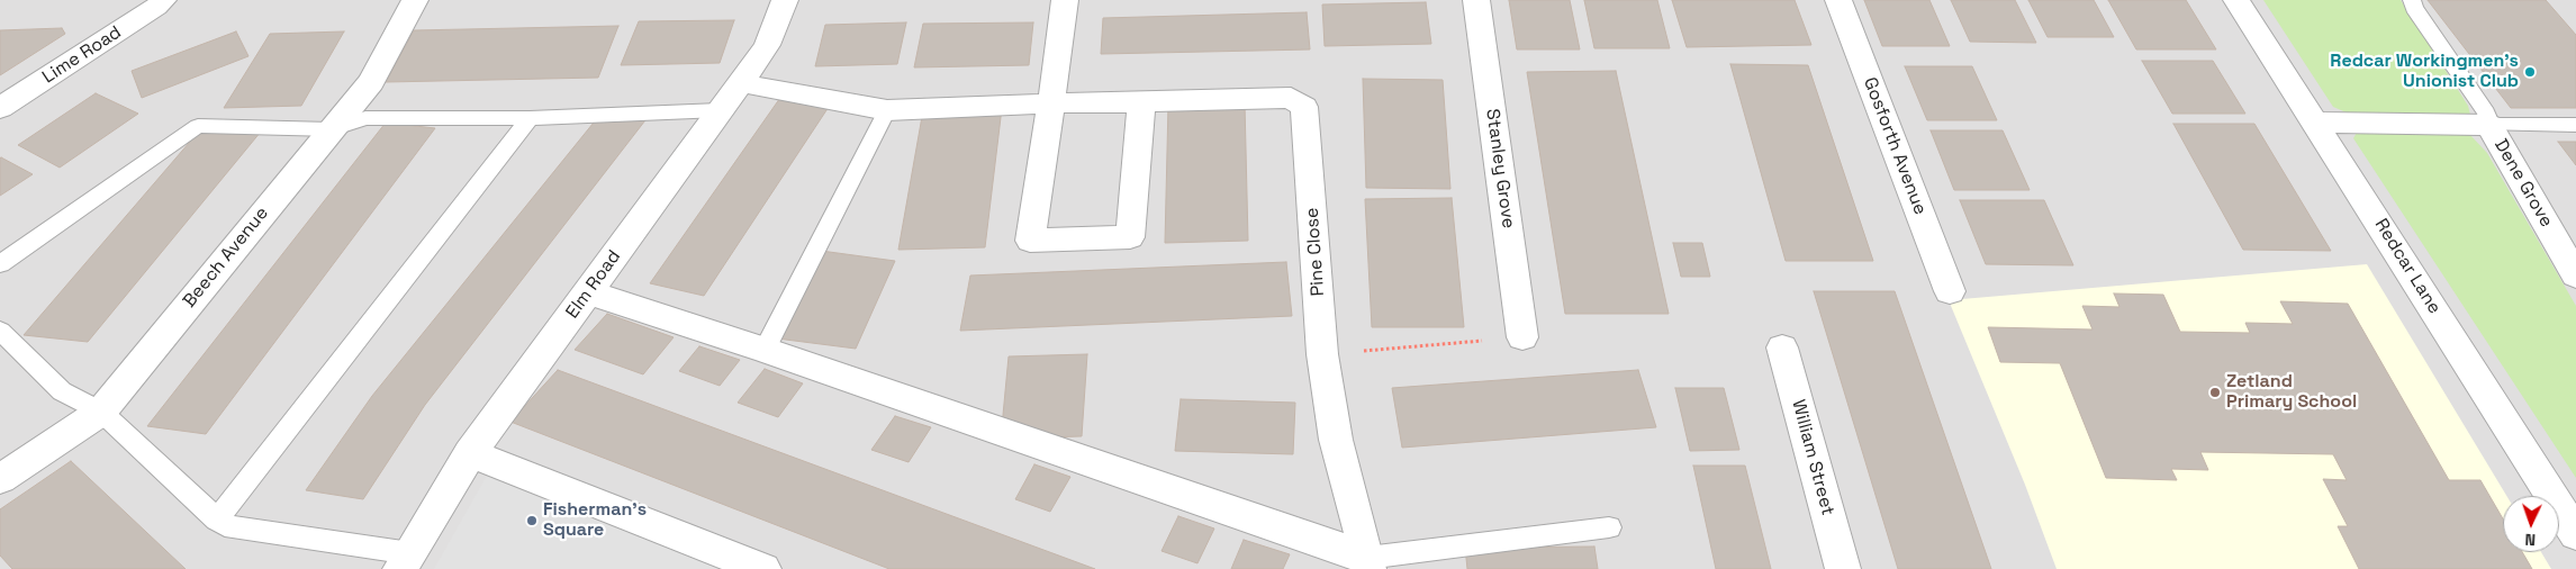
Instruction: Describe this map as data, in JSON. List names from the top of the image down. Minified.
{"streets":{"street":["Lime Road","Gosforth Avenue","Stanley Grove","Dene Grove","Pine Close","Beech Avenue","Redcar Lane","Elm Road","William Street"]},"crossings":[["Dene Grove","Redcar Lane"]],"places":["Redcar Workingmen's Unionist Club","Zetland Primary School","Fisherman's Square"],"north":"bottom"}
